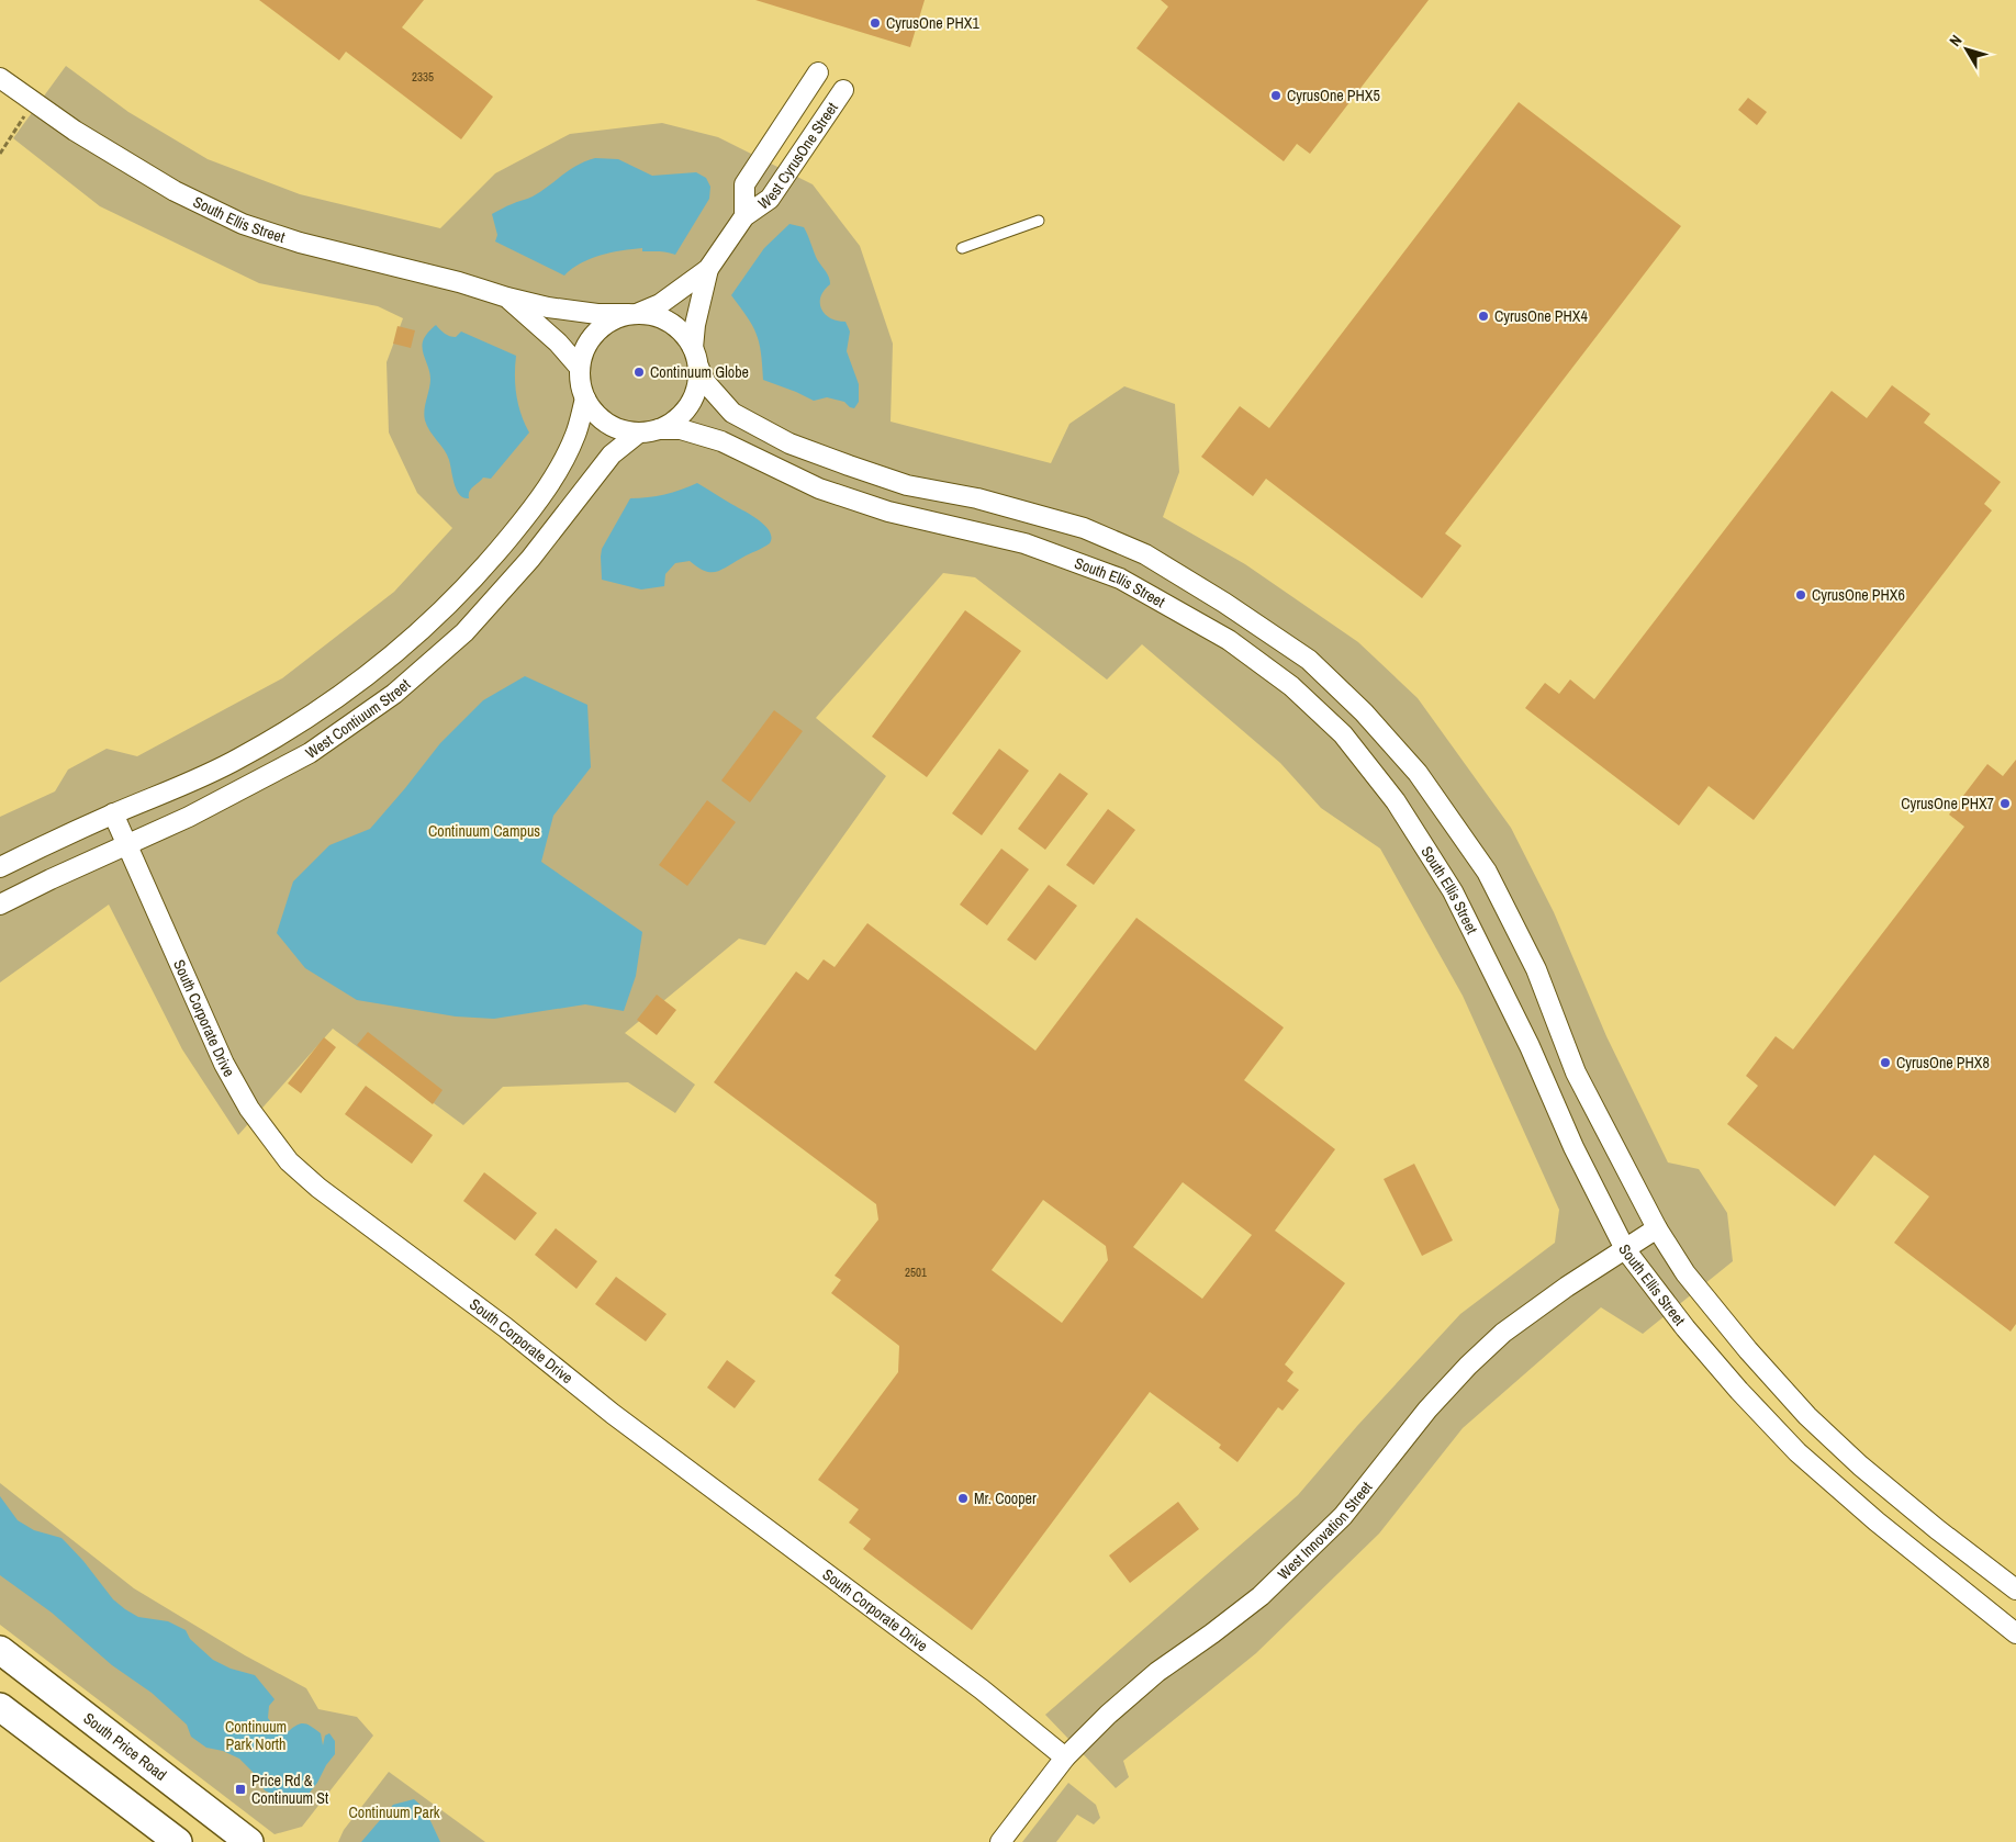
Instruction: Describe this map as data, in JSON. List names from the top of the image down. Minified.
{"streets":{"main road":["South Price Road"],"street":["West CyrusOne Street","South Ellis Street","West Contiuum Street","South Corporate Drive","West Innovation Street"]},"crossings":[["West CyrusOne Street","South Ellis Street"],["West CyrusOne Street","West Contiuum Street"],["South Ellis Street","West Contiuum Street"],["South Ellis Street","West Innovation Street"],["West Contiuum Street","South Corporate Drive"],["South Corporate Drive","West Innovation Street"]],"parks":["Continuum Campus","Continuum Park North","Continuum Park"],"places":{"other":["CyrusOne PHX1","CyrusOne PHX5","CyrusOne PHX4","Continuum Globe","CyrusOne PHX6","CyrusOne PHX7","CyrusOne PHX8","Mr. Cooper"],"transit":["Price Rd & Continuum St"]},"house_numbers":["2335","2501"],"north":"top left"}
